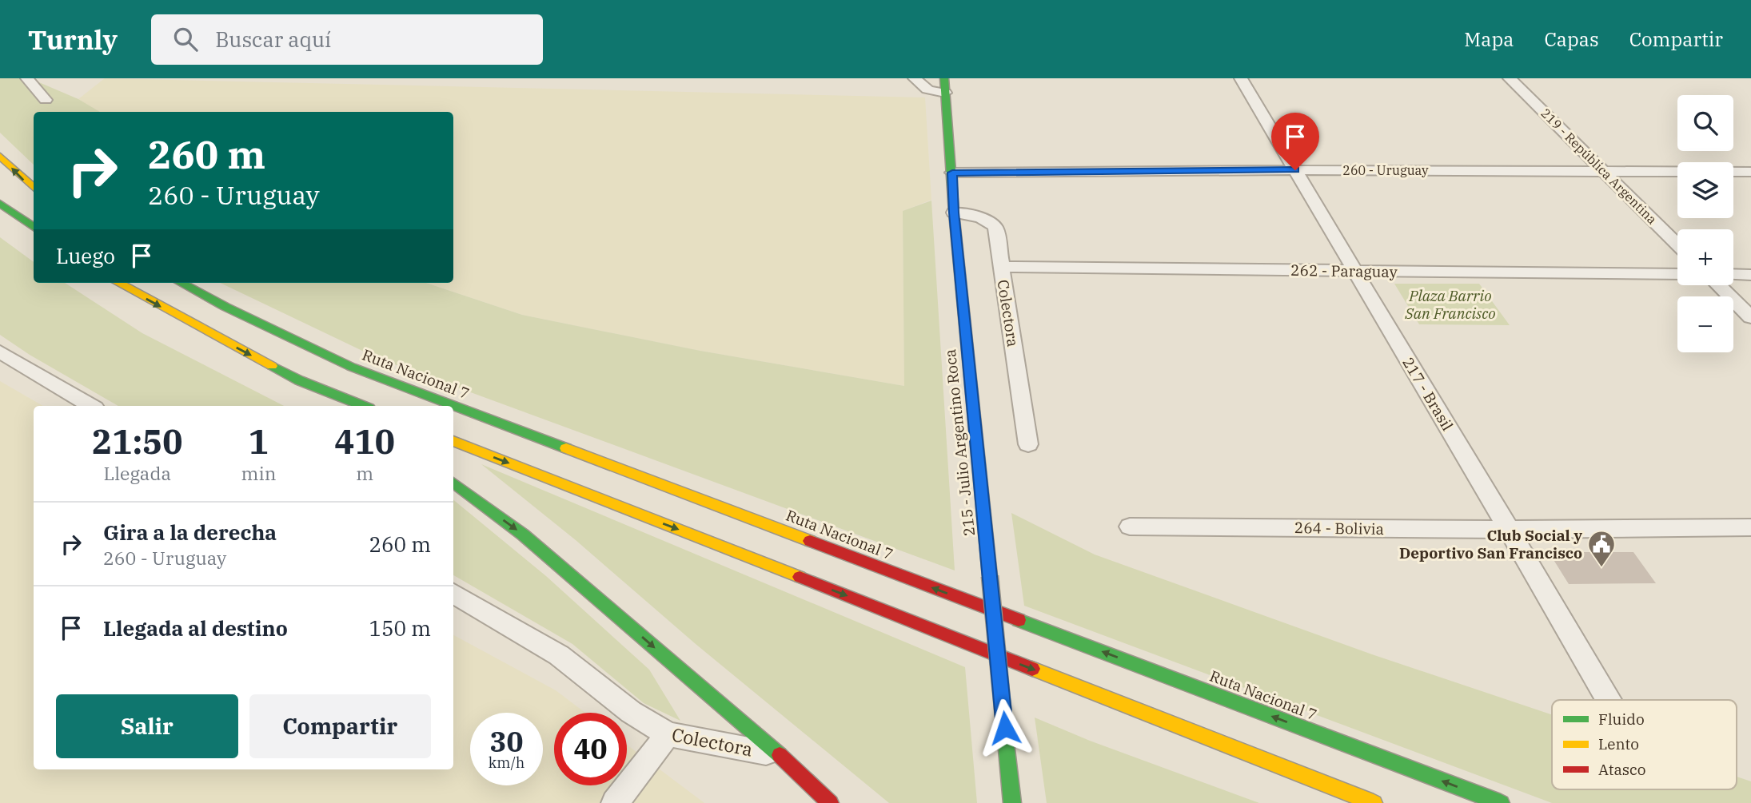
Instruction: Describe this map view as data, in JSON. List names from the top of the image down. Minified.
{"streets":{"main road":["Ruta Nacional 7","215 - Julio Argentino Roca"],"street":["219 - República Argentina","260 - Uruguay","262 - Paraguay","Colectora","217 - Brasil","264 - Bolivia"]},"crossings":[["219 - República Argentina","260 - Uruguay"],["260 - Uruguay","217 - Brasil"],["260 - Uruguay","215 - Julio Argentino Roca"],["262 - Paraguay","Colectora"],["262 - Paraguay","217 - Brasil"],["Colectora","215 - Julio Argentino Roca"],["217 - Brasil","264 - Bolivia"]],"parks":["Plaza Barrio San Francisco"],"places":{"public building":["Club Social y Deportivo San Francisco"]},"legend":["Fluido","Lento","Atasco"],"page":{"header":"Turnly","search":"Buscar aquí","nav":["Mapa","Capas","Compartir"],"map_buttons":["+","−"],"turn":["260 m","260 - Uruguay"],"then":"Luego","eta":["21:50","Llegada","1","min","410","m"],"list":[{"name":"Gira a la derecha","note":"260 - Uruguay","value":"260 m"},{"name":"Llegada al destino","value":"150 m"}],"buttons":["Salir","Compartir"],"speed":"30 km/h","limit":"40"}}
